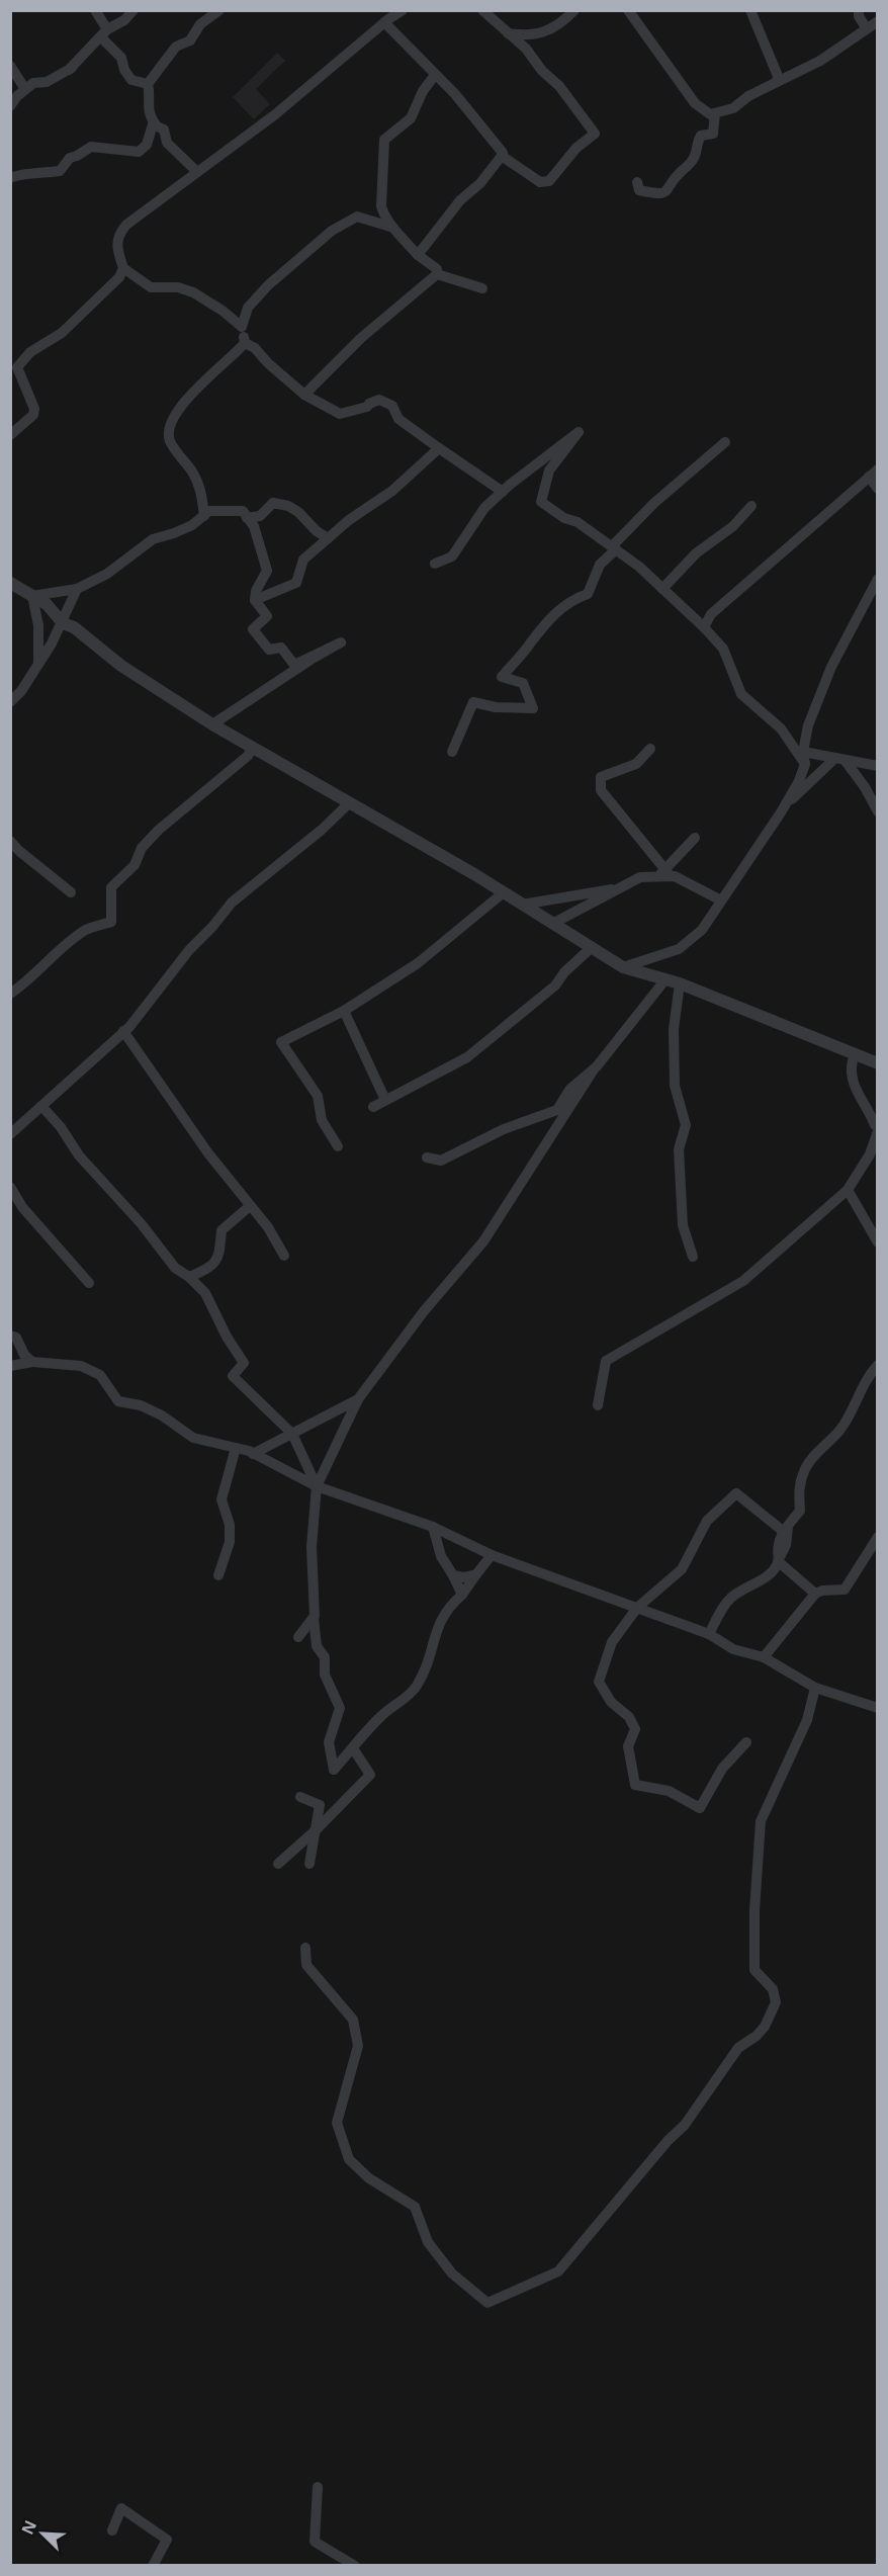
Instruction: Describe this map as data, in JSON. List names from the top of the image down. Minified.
{"north":"top left"}
